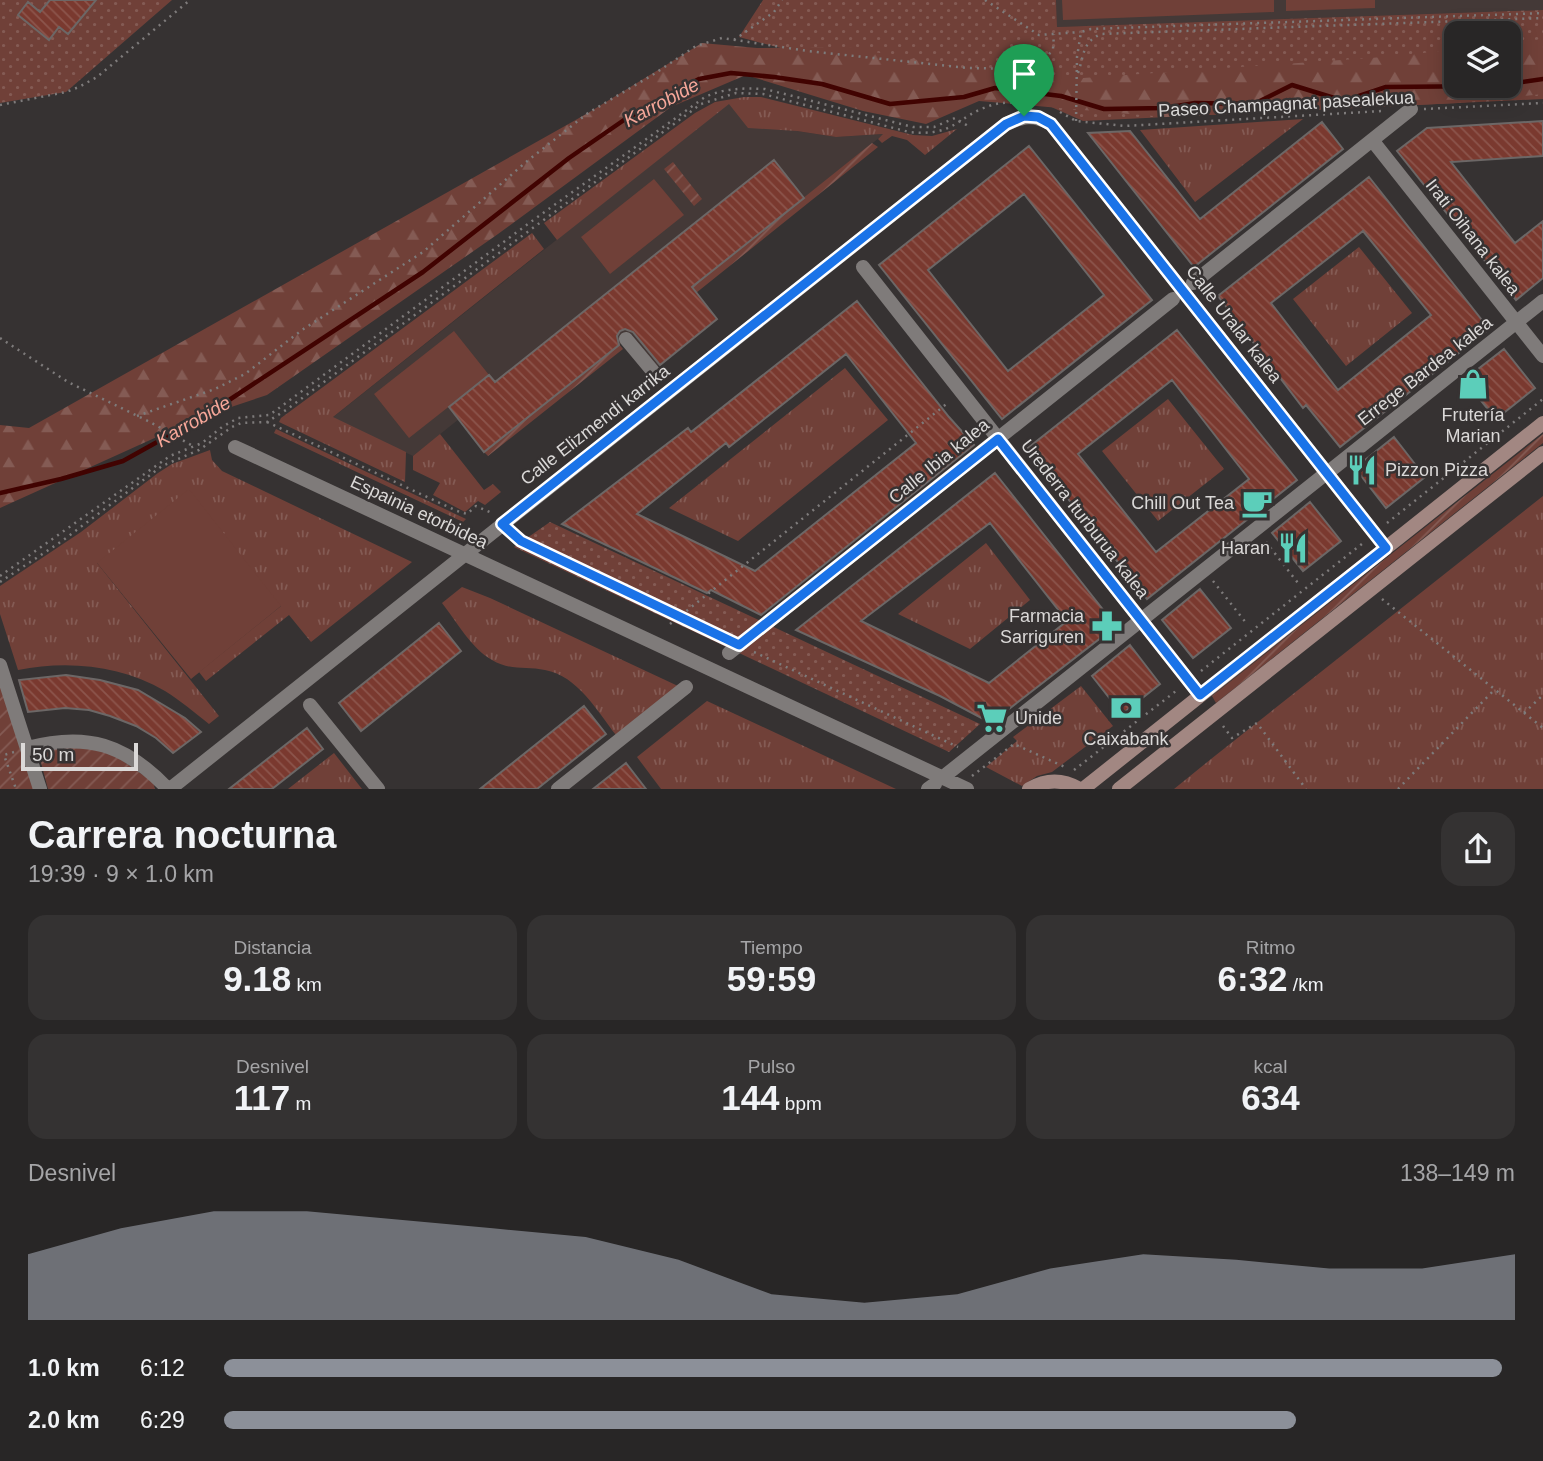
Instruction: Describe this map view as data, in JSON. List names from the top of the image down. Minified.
{"streets":{"street":["Irati Oihana kalea","Calle Uralar kalea","Errege Bardea kalea","Calle Elizmendi karrika","Calle Ibia kalea","Espainia etorbidea","Urederra Iturburua kalea"],"path":["Paseo Champagnat pasealekua"]},"crossings":[["Irati Oihana kalea","Errege Bardea kalea"],["Calle Uralar kalea","Calle Elizmendi karrika"],["Errege Bardea kalea","Espainia etorbidea"],["Errege Bardea kalea","Urederra Iturburua kalea"],["Calle Elizmendi karrika","Espainia etorbidea"],["Calle Ibia kalea","Espainia etorbidea"],["Calle Ibia kalea","Urederra Iturburua kalea"]],"water":["Karrobide"],"places":{"shop":["Frutería Marian"],"restaurant":["Pizzon Pizza","Haran"],"cafe":["Chill Out Tea"],"pharmacy":["Farmacia Sarriguren"],"bank":["Caixabank"],"supermarket":["Unide"]},"scale_bar":"50 m","page":{"scale":"50 m","heading":["Carrera nocturna","19:39 · 9 × 1.0 km"],"stats":[["Distancia","9.18 km"],["Tiempo","59:59"],["Ritmo","6:32 /km"],["Desnivel","117 m"],["Pulso","144 bpm"],["kcal","634"]],"chart":["Desnivel","138–149 m"],"list":[{"name":"1.0 km","note":"6:12"},{"name":"2.0 km","note":"6:29"}]}}
